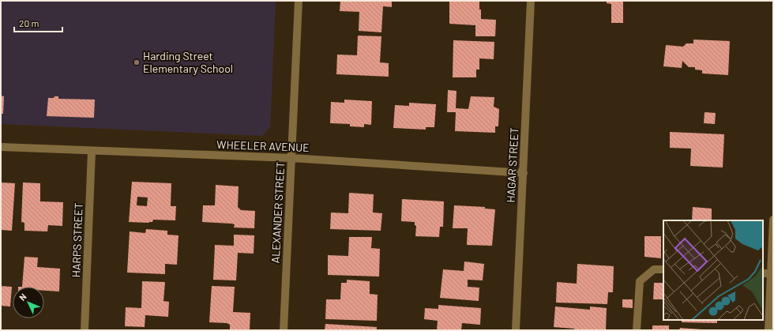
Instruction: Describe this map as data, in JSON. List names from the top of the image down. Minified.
{"streets":{"street":["WHEELER AVENUE","HAGAR STREET","ALEXANDER STREET","HARPS STREET"]},"crossings":[["WHEELER AVENUE","HAGAR STREET"],["WHEELER AVENUE","ALEXANDER STREET"],["WHEELER AVENUE","HARPS STREET"]],"places":["Harding Street Elementary School"],"scale_bar":"20 m","north":"top left"}
